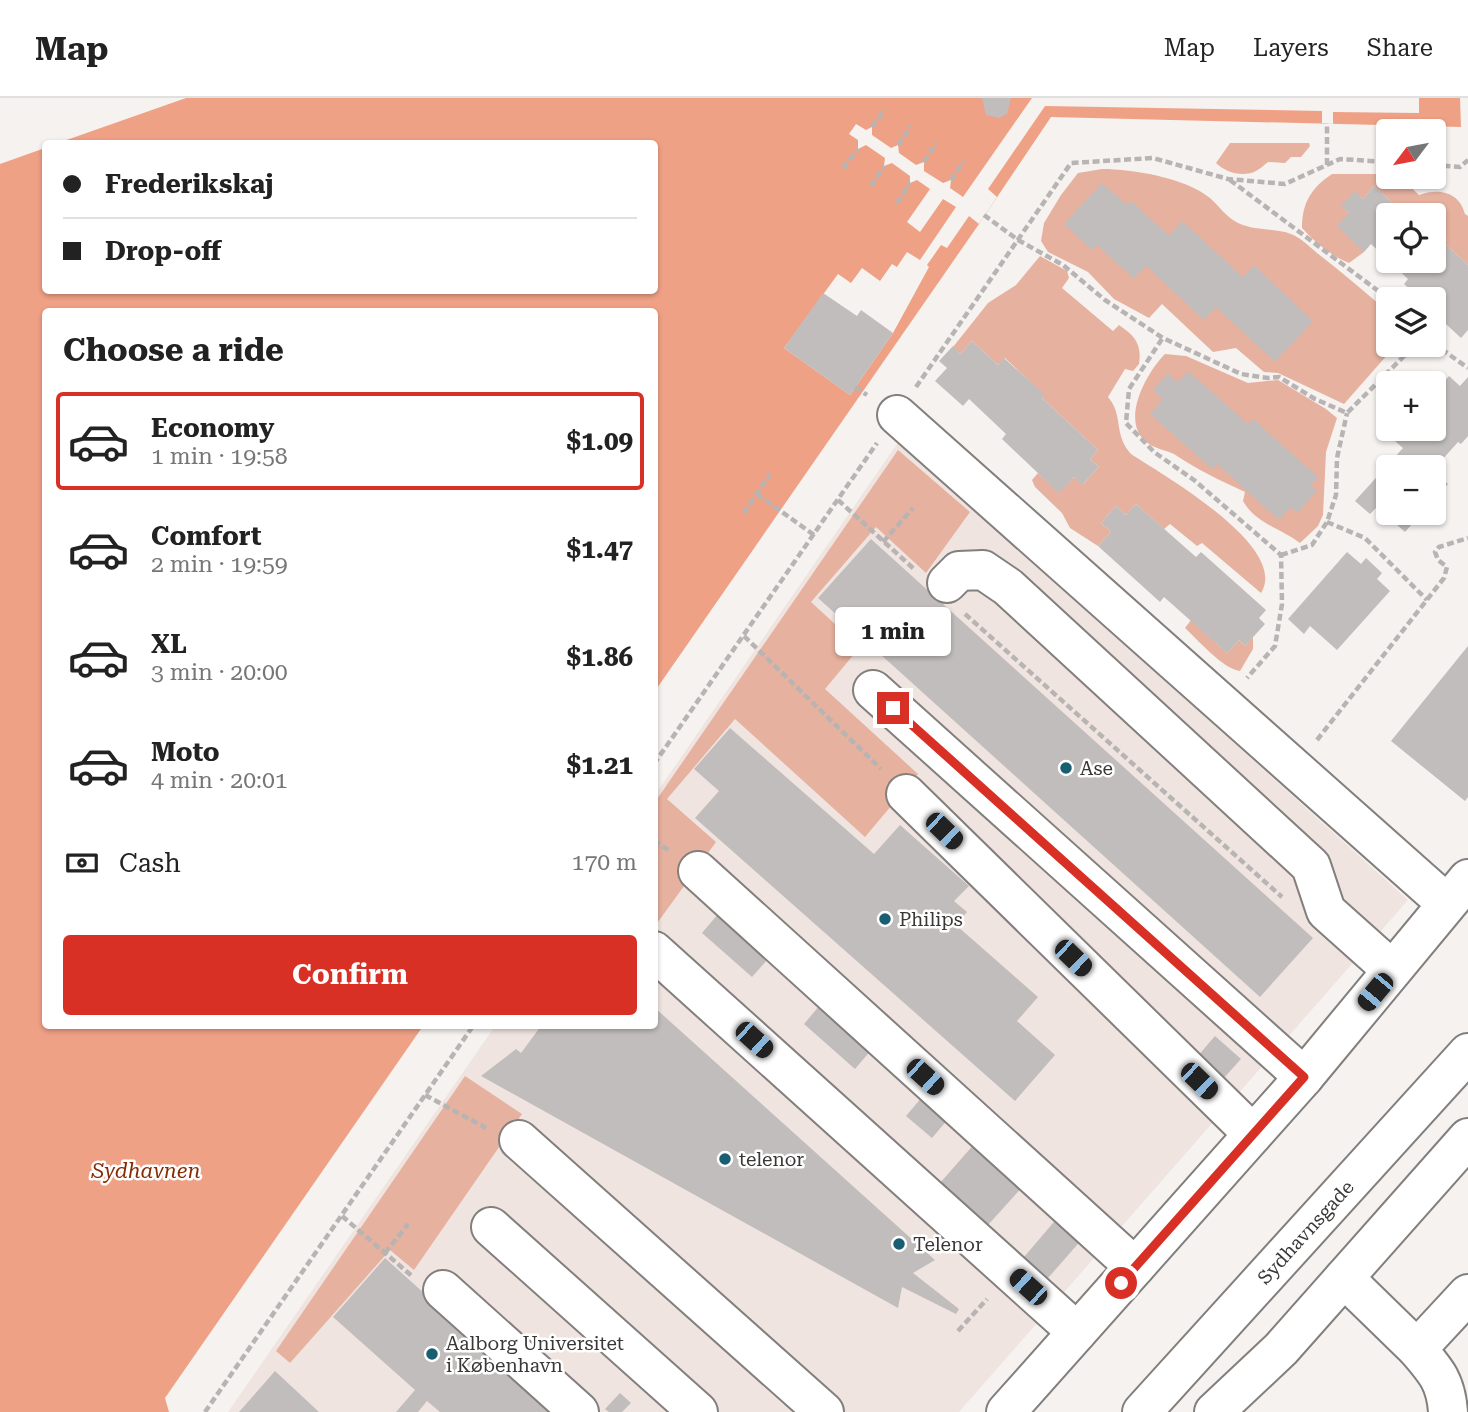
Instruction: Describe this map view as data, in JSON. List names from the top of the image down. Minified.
{"streets":{"street":["Sydhavnsgade"]},"water":["Sydhavnen"],"places":["Ase","Philips","telenor","Telenor","Aalborg Universitet i København"],"north":"bottom left","page":{"header":"Map","nav":["Map","Layers","Share"],"map_buttons":["+","−"],"banner":["Frederikskaj","Drop-off"],"heading":"Choose a ride","list":[{"name":"Economy","note":"1 min · 19:58","value":"$1.09"},{"name":"Comfort","note":"2 min · 19:59","value":"$1.47"},{"name":"XL","note":"3 min · 20:00","value":"$1.86"},{"name":"Moto","note":"4 min · 20:01","value":"$1.21"}],"bubble":"1 min","pay":["Cash","170 m"],"buttons":"Confirm"}}
